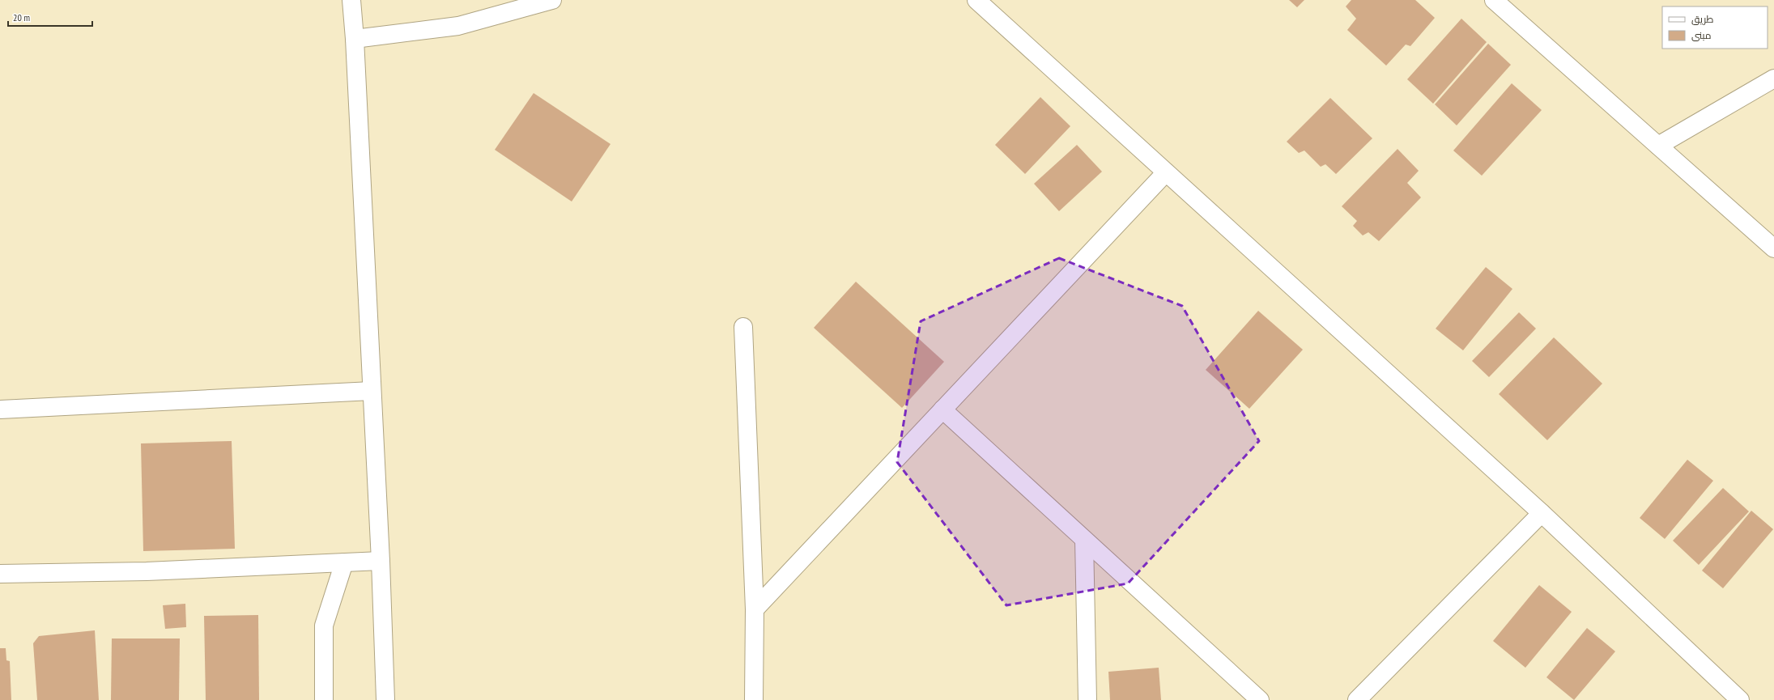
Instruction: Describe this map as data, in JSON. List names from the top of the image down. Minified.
{"legend":["طريق","مبنى"],"scale_bar":"20 m"}
